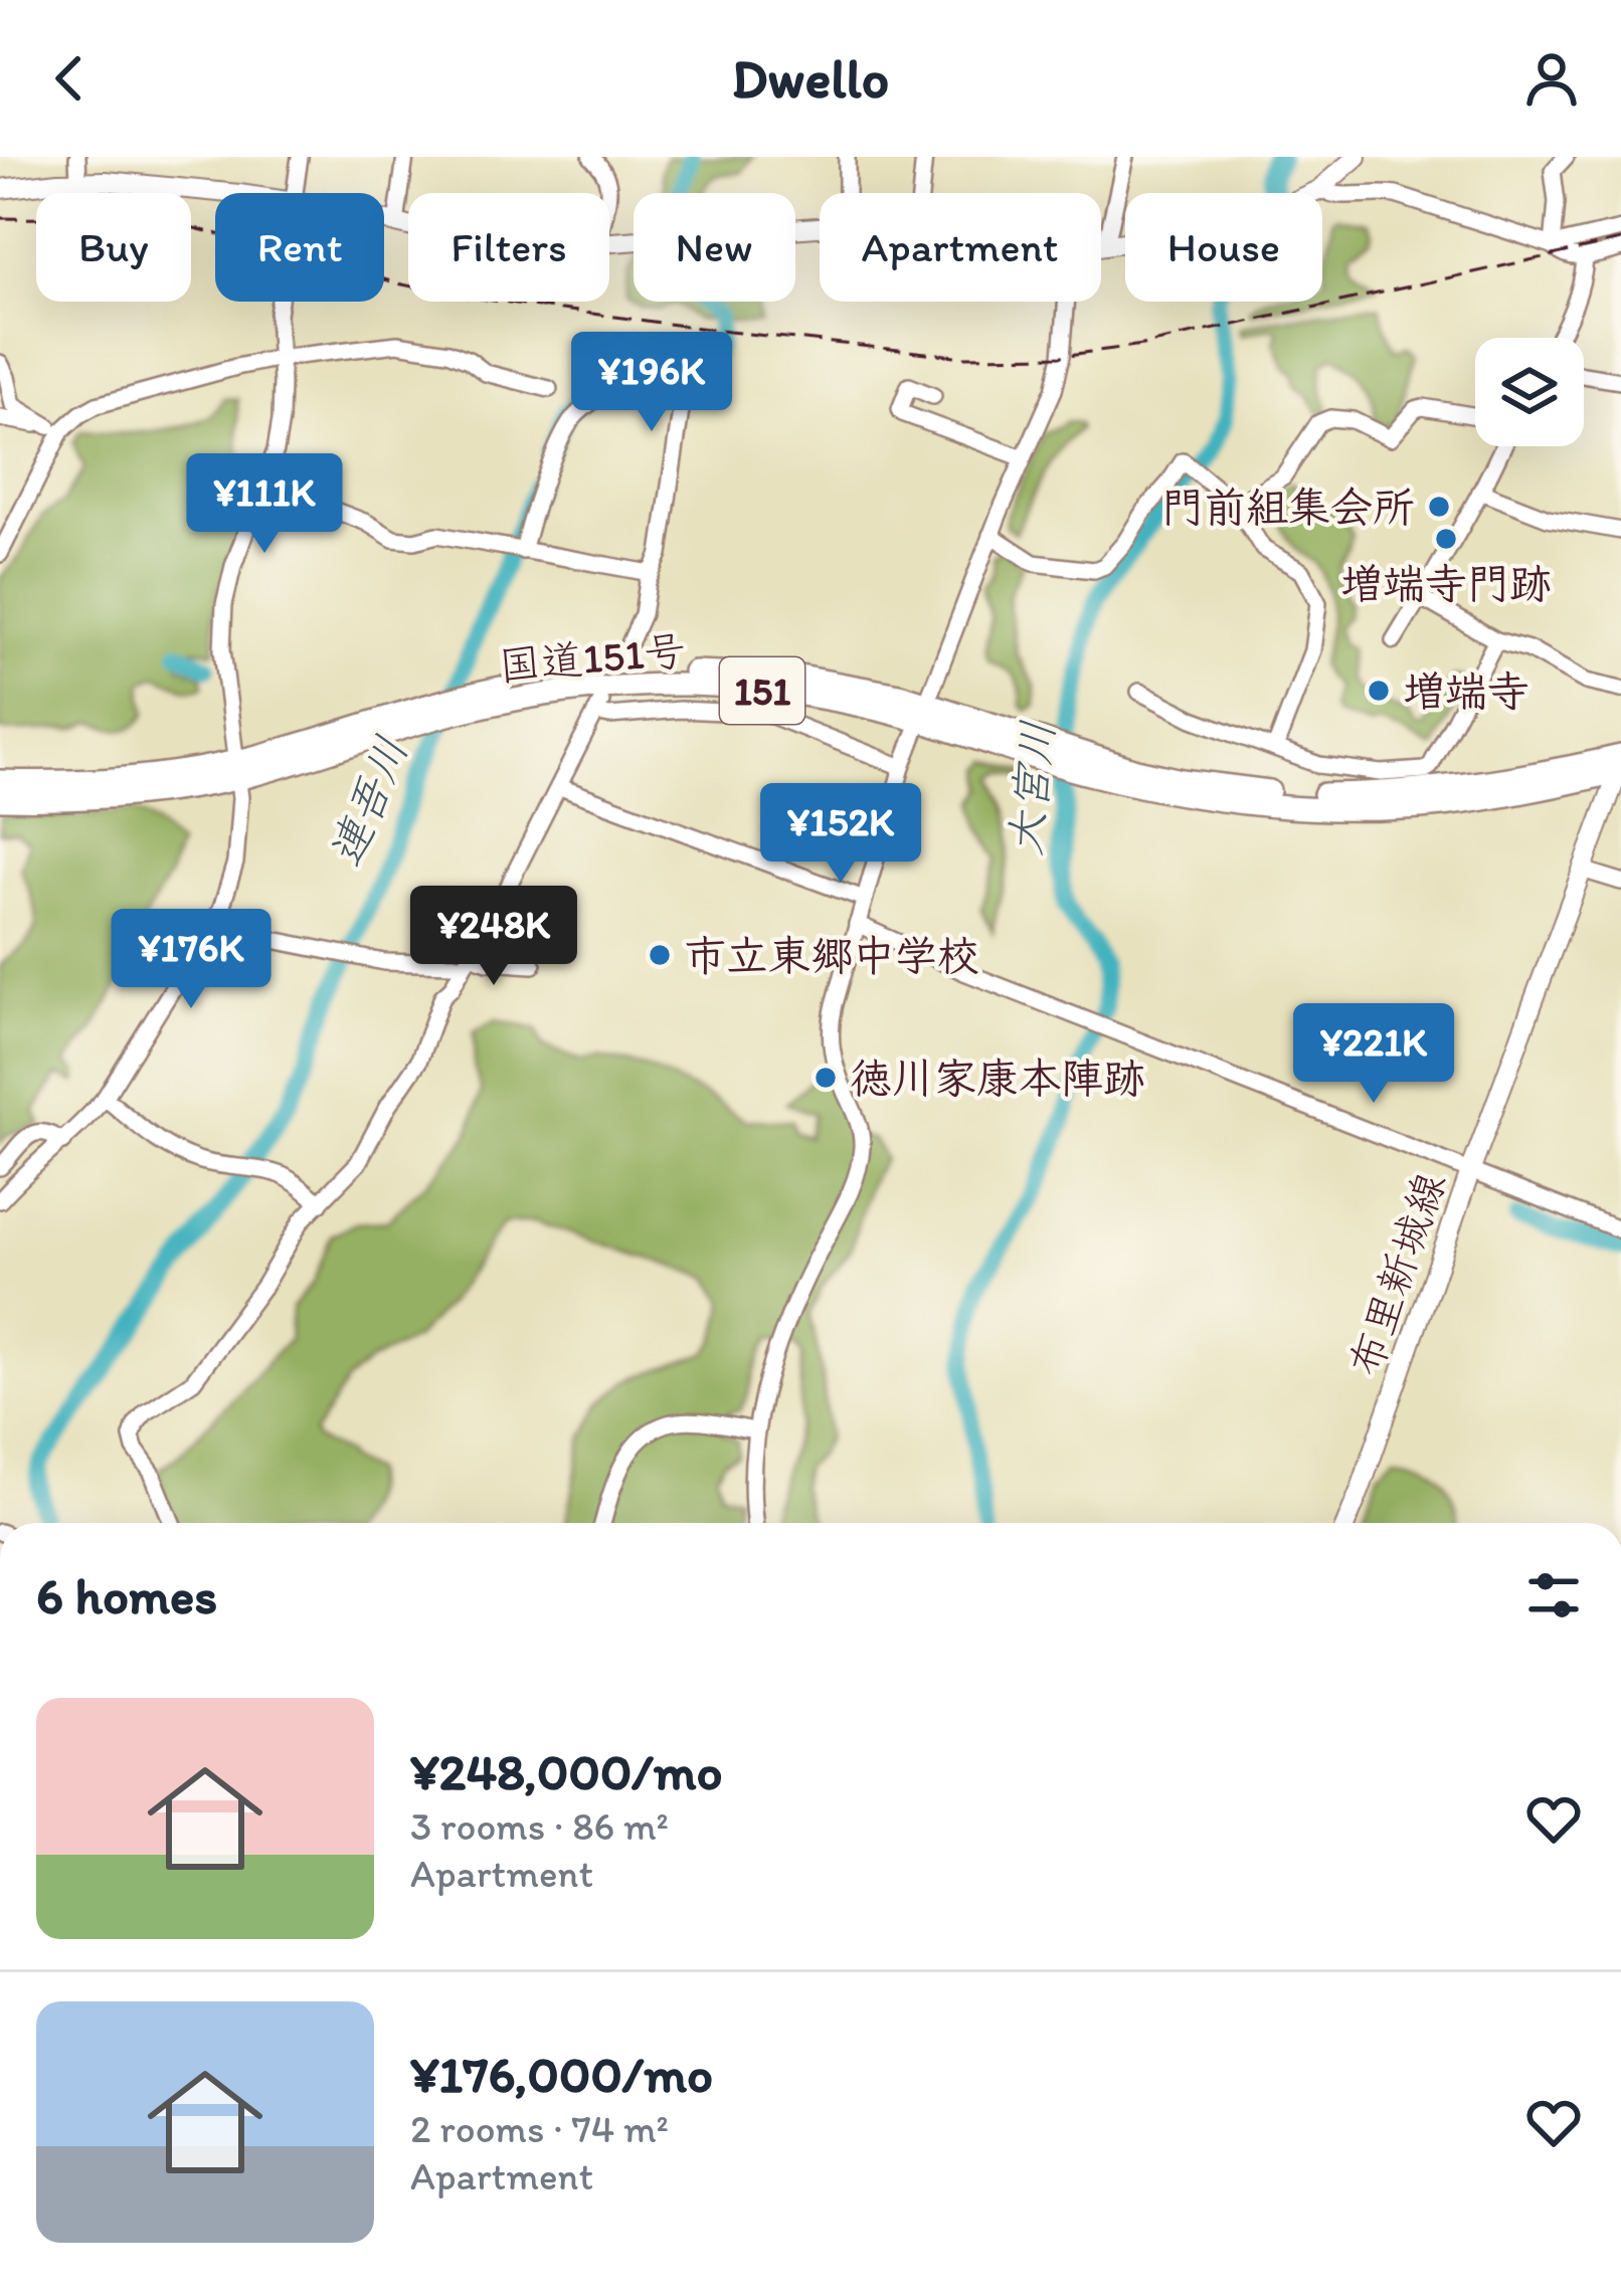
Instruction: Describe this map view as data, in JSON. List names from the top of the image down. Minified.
{"streets":{"highway":["国道151号","151"],"main road":["布里新城線"]},"crossings":[["国道151号","布里新城線"]],"water":["大宮川","連吾川"],"places":["門前組集会所","増端寺門跡","増端寺","市立東郷中学校","徳川家康本陣跡"],"page":{"header":"Dwello","chip":["Buy","Rent","Filters","New","Apartment","House"],"price":["¥196K","¥111K","¥152K","¥248K","¥176K","¥221K"],"heading":"6 homes","list":[{"name":"¥248,000/mo","note":"3 rooms · 86 m² · Apartment"},{"name":"¥176,000/mo","note":"2 rooms · 74 m² · Apartment"}]}}
